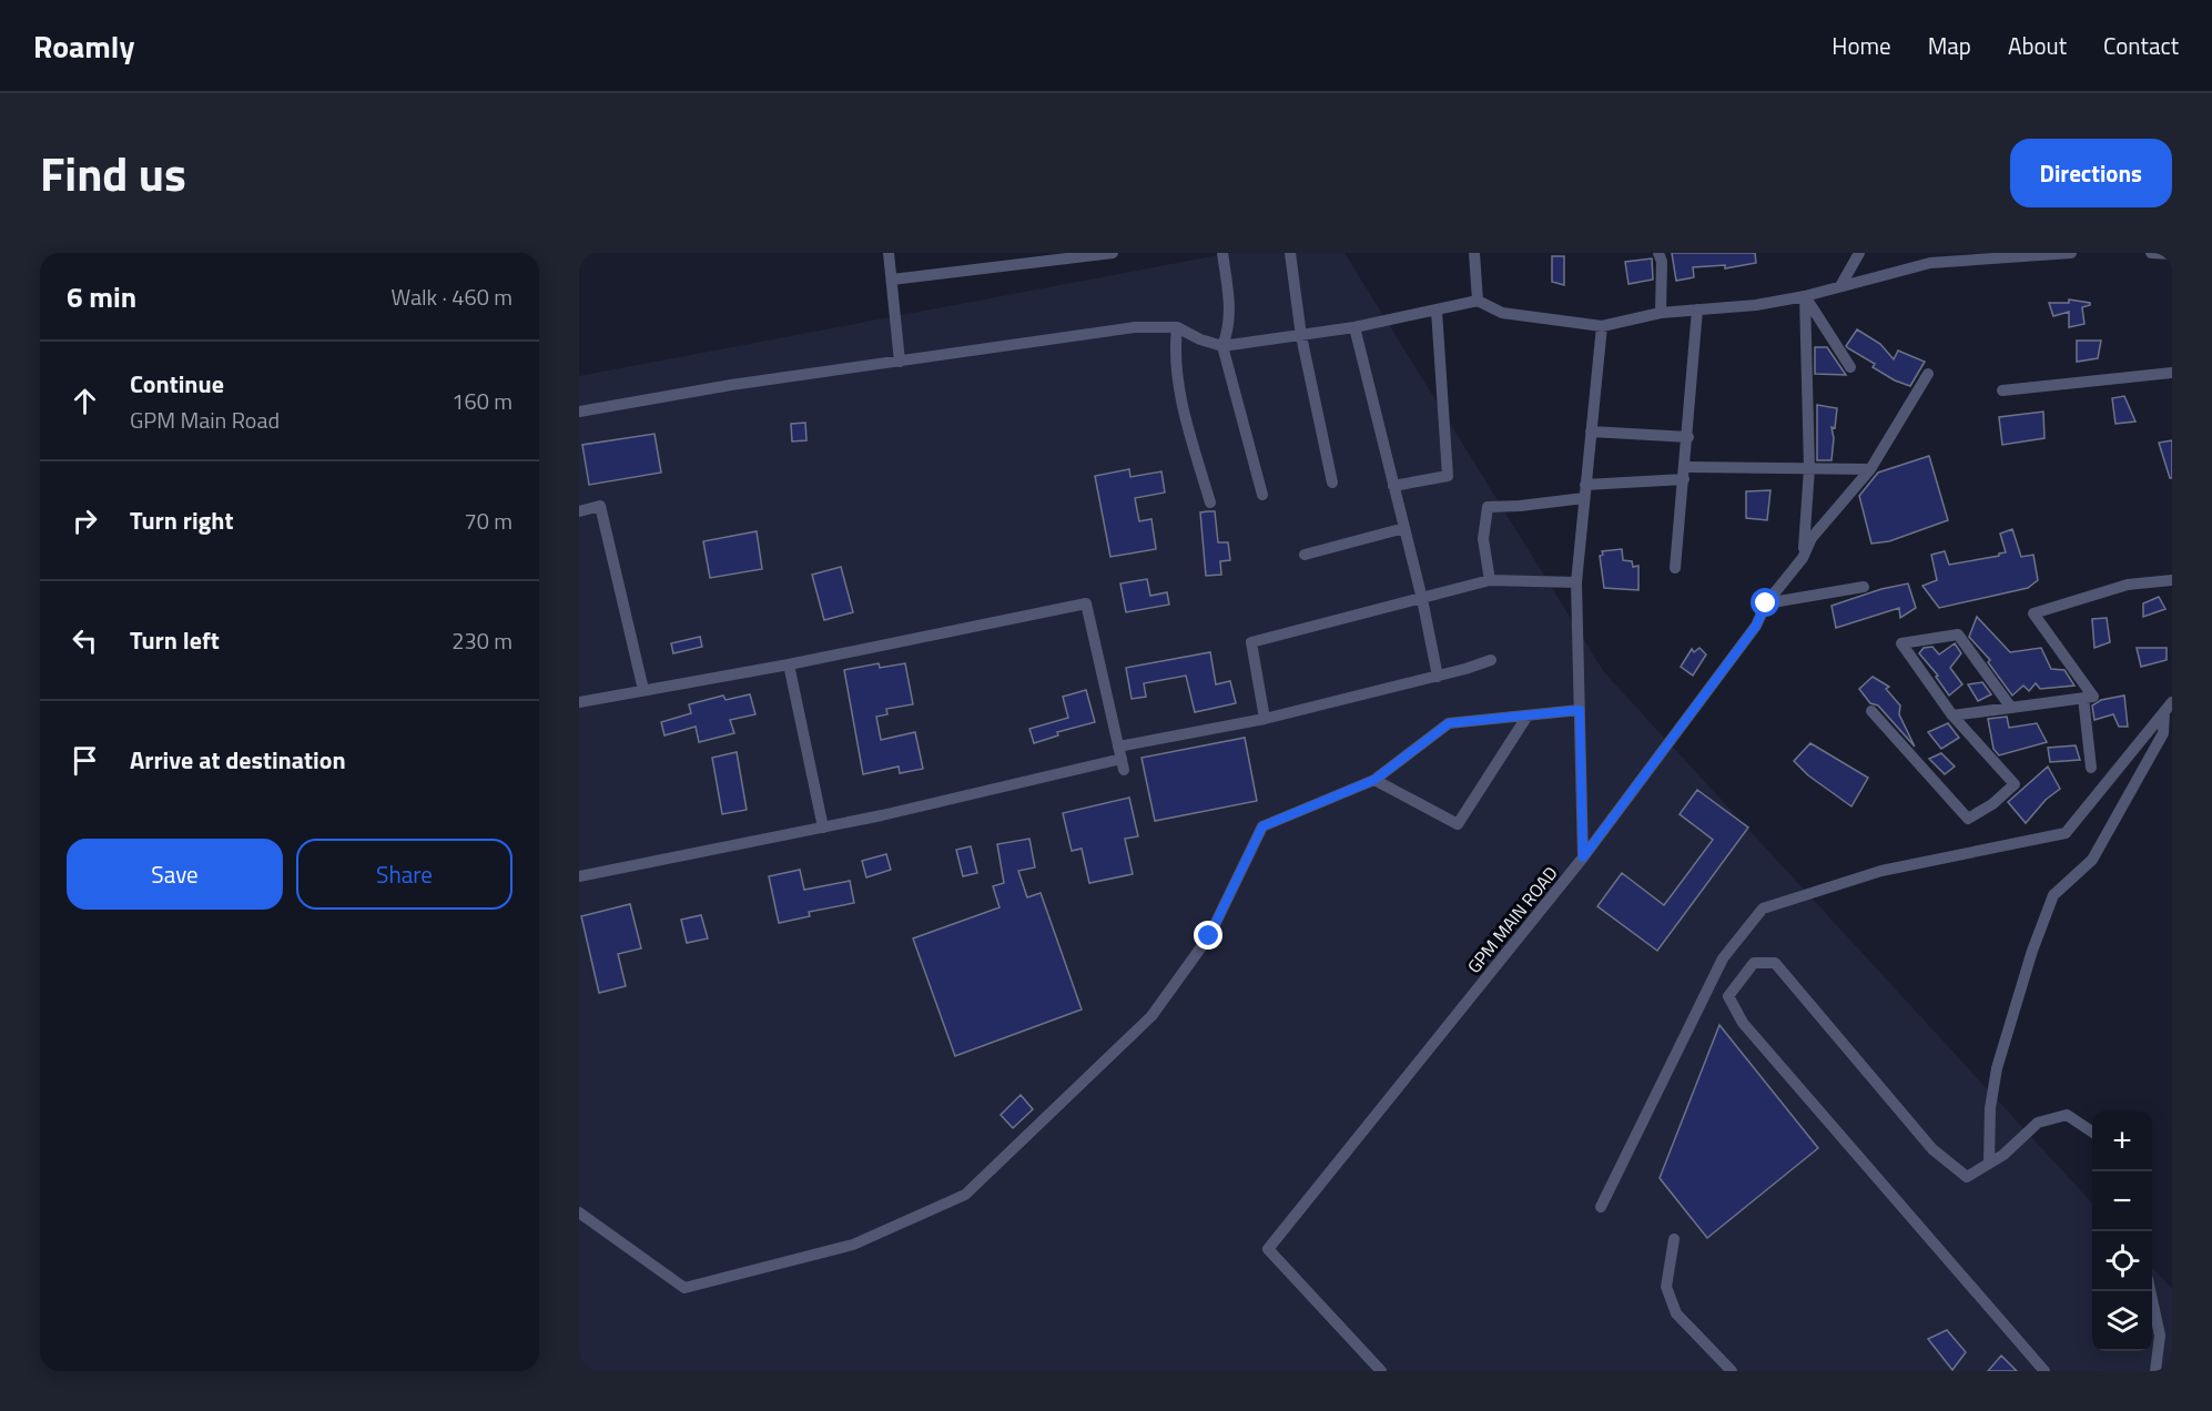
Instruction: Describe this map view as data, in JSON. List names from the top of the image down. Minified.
{"streets":{"street":["GPM MAIN ROAD"]},"page":{"header":"Roamly","nav":["Home","Map","About","Contact"],"title":"Find us","buttons":["Directions",["Save","Share"]],"heading":["6 min","Walk · 460 m"],"list":[["Continue","GPM Main Road","160 m"],["Turn right","70 m"],["Turn left","230 m"],"Arrive at destination"],"map_buttons":["+","−"]}}
